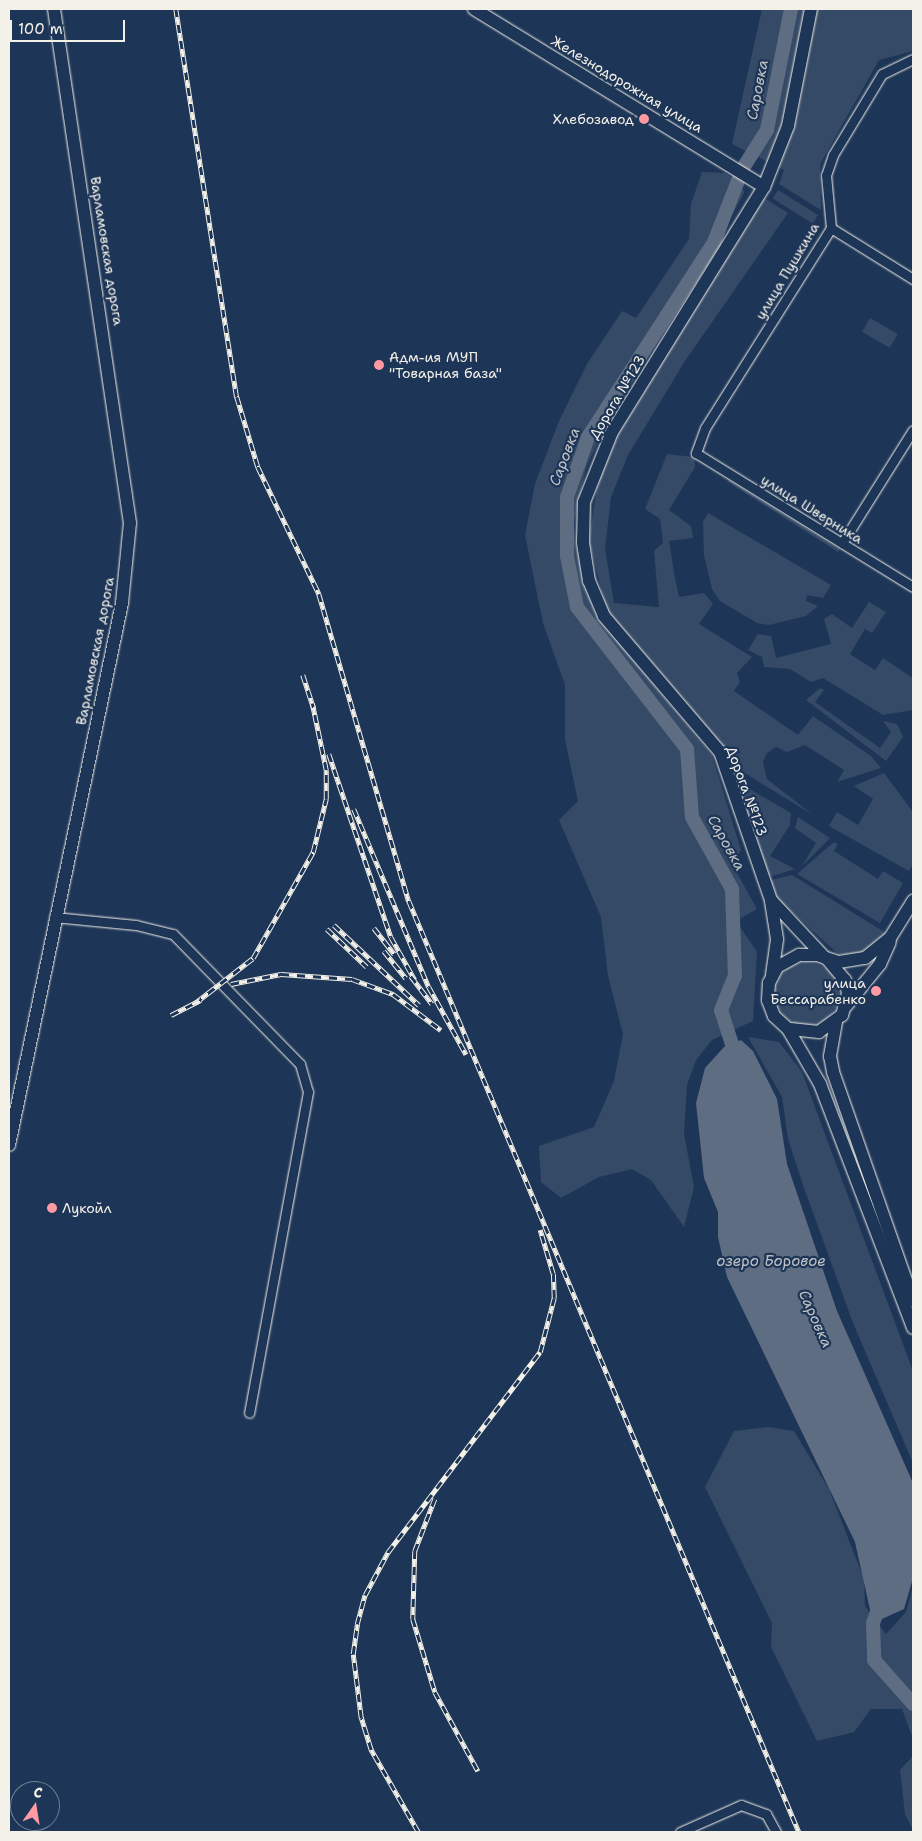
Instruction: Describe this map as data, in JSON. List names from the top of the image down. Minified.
{"streets":{"main road":["Железнодорожная улица","Варламовская дорога","Дорога №123"],"street":["улица Пушкина","улица Шверника"]},"crossings":[["Железнодорожная улица","Дорога №123"],["улица Пушкина","улица Шверника"]],"water":["Саровка","озеро Боровое"],"places":["Хлебозавод","Адм-ия МУП \"Товарная база\"","улица Бессарабенко","Лукойл"],"scale_bar":"100 m","north":"top"}
